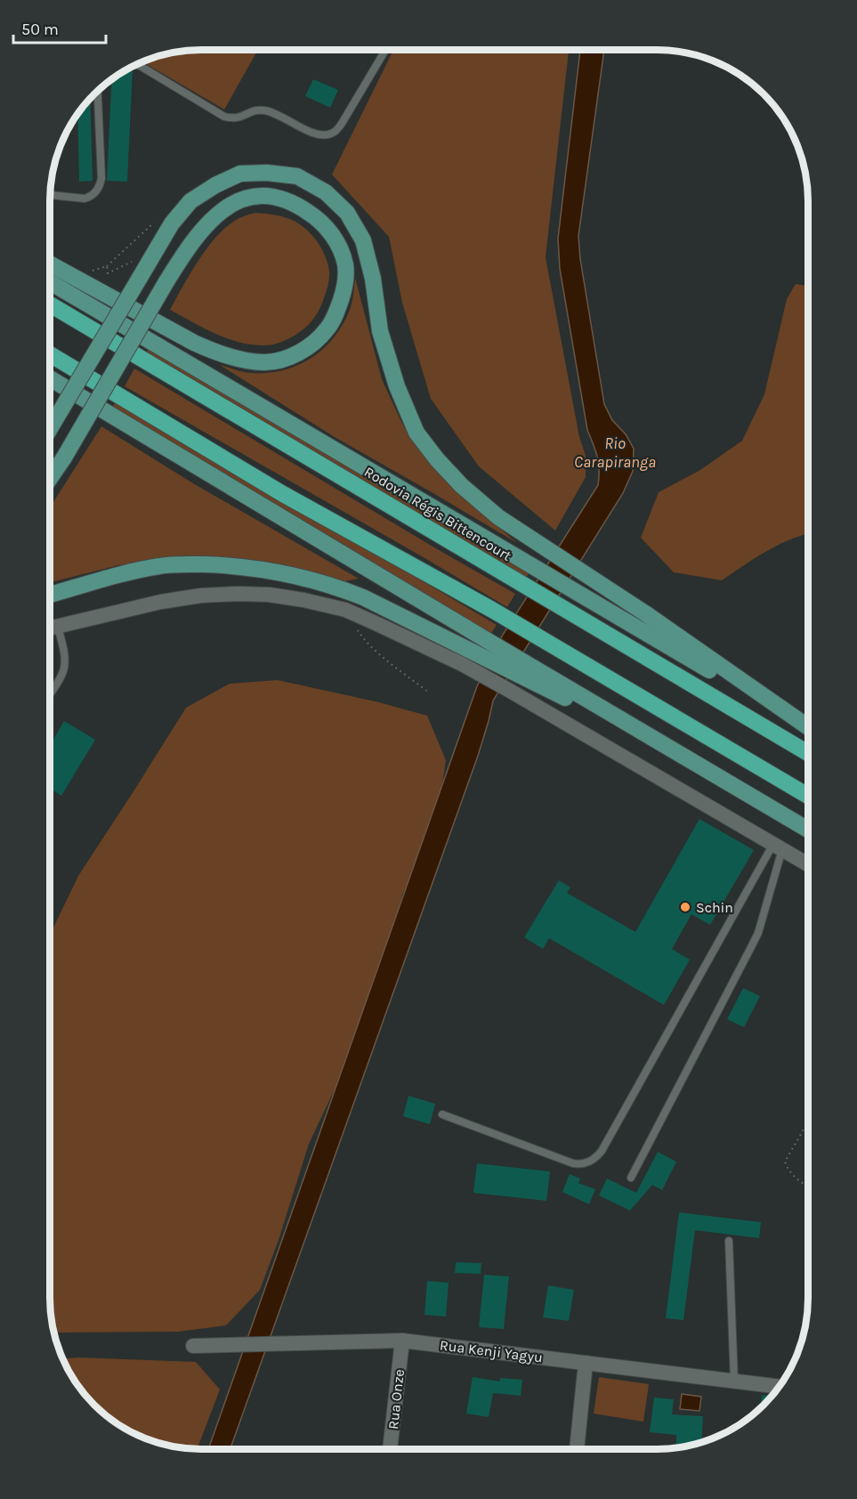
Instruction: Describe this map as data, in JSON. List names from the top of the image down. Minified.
{"streets":{"highway":["Rodovia Régis Bittencourt"],"street":["Rua Kenji Yagyu","Rua Onze"]},"crossings":[["Rua Kenji Yagyu","Rua Onze"]],"water":["Rio Carapiranga"],"places":["Schin"],"scale_bar":"50 m"}
